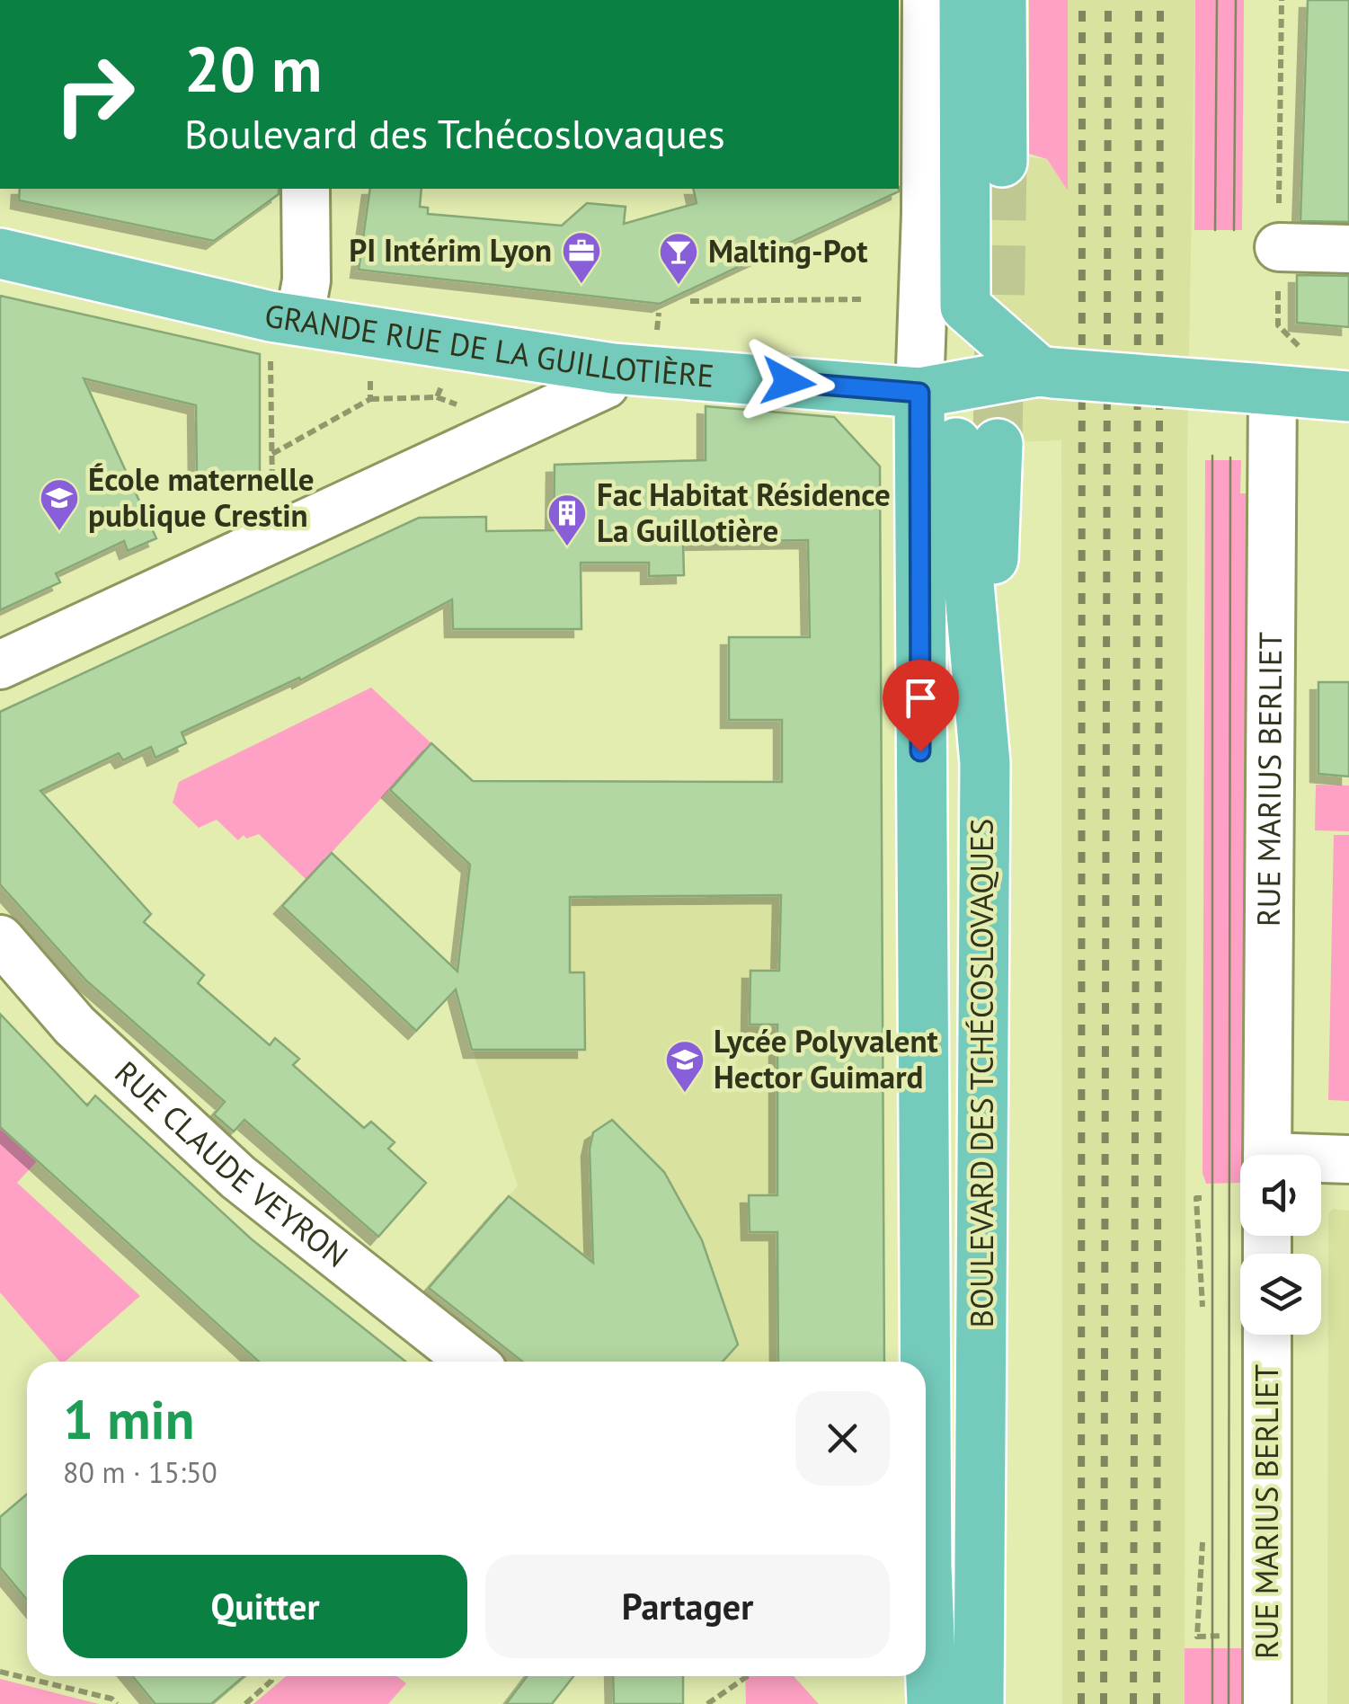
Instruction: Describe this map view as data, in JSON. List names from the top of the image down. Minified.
{"streets":{"main road":["GRANDE RUE DE LA GUILLOTIÈRE","BOULEVARD DES TCHÉCOSLOVAQUES"],"street":["RUE MARIUS BERLIET","RUE CLAUDE VEYRON"]},"crossings":[["GRANDE RUE DE LA GUILLOTIÈRE","RUE MARIUS BERLIET"],["GRANDE RUE DE LA GUILLOTIÈRE","BOULEVARD DES TCHÉCOSLOVAQUES"]],"places":{"office":["PI Intérim Lyon"],"bar":["Malting-Pot"],"school or university":["École maternelle publique Crestin","Lycée Polyvalent Hector Guimard"],"building":["Fac Habitat Résidence La Guillotière"]},"page":{"turn":["20 m","Boulevard des Tchécoslovaques"],"heading":["1 min","80 m · 15:50"],"buttons":["Quitter","Partager"]}}
